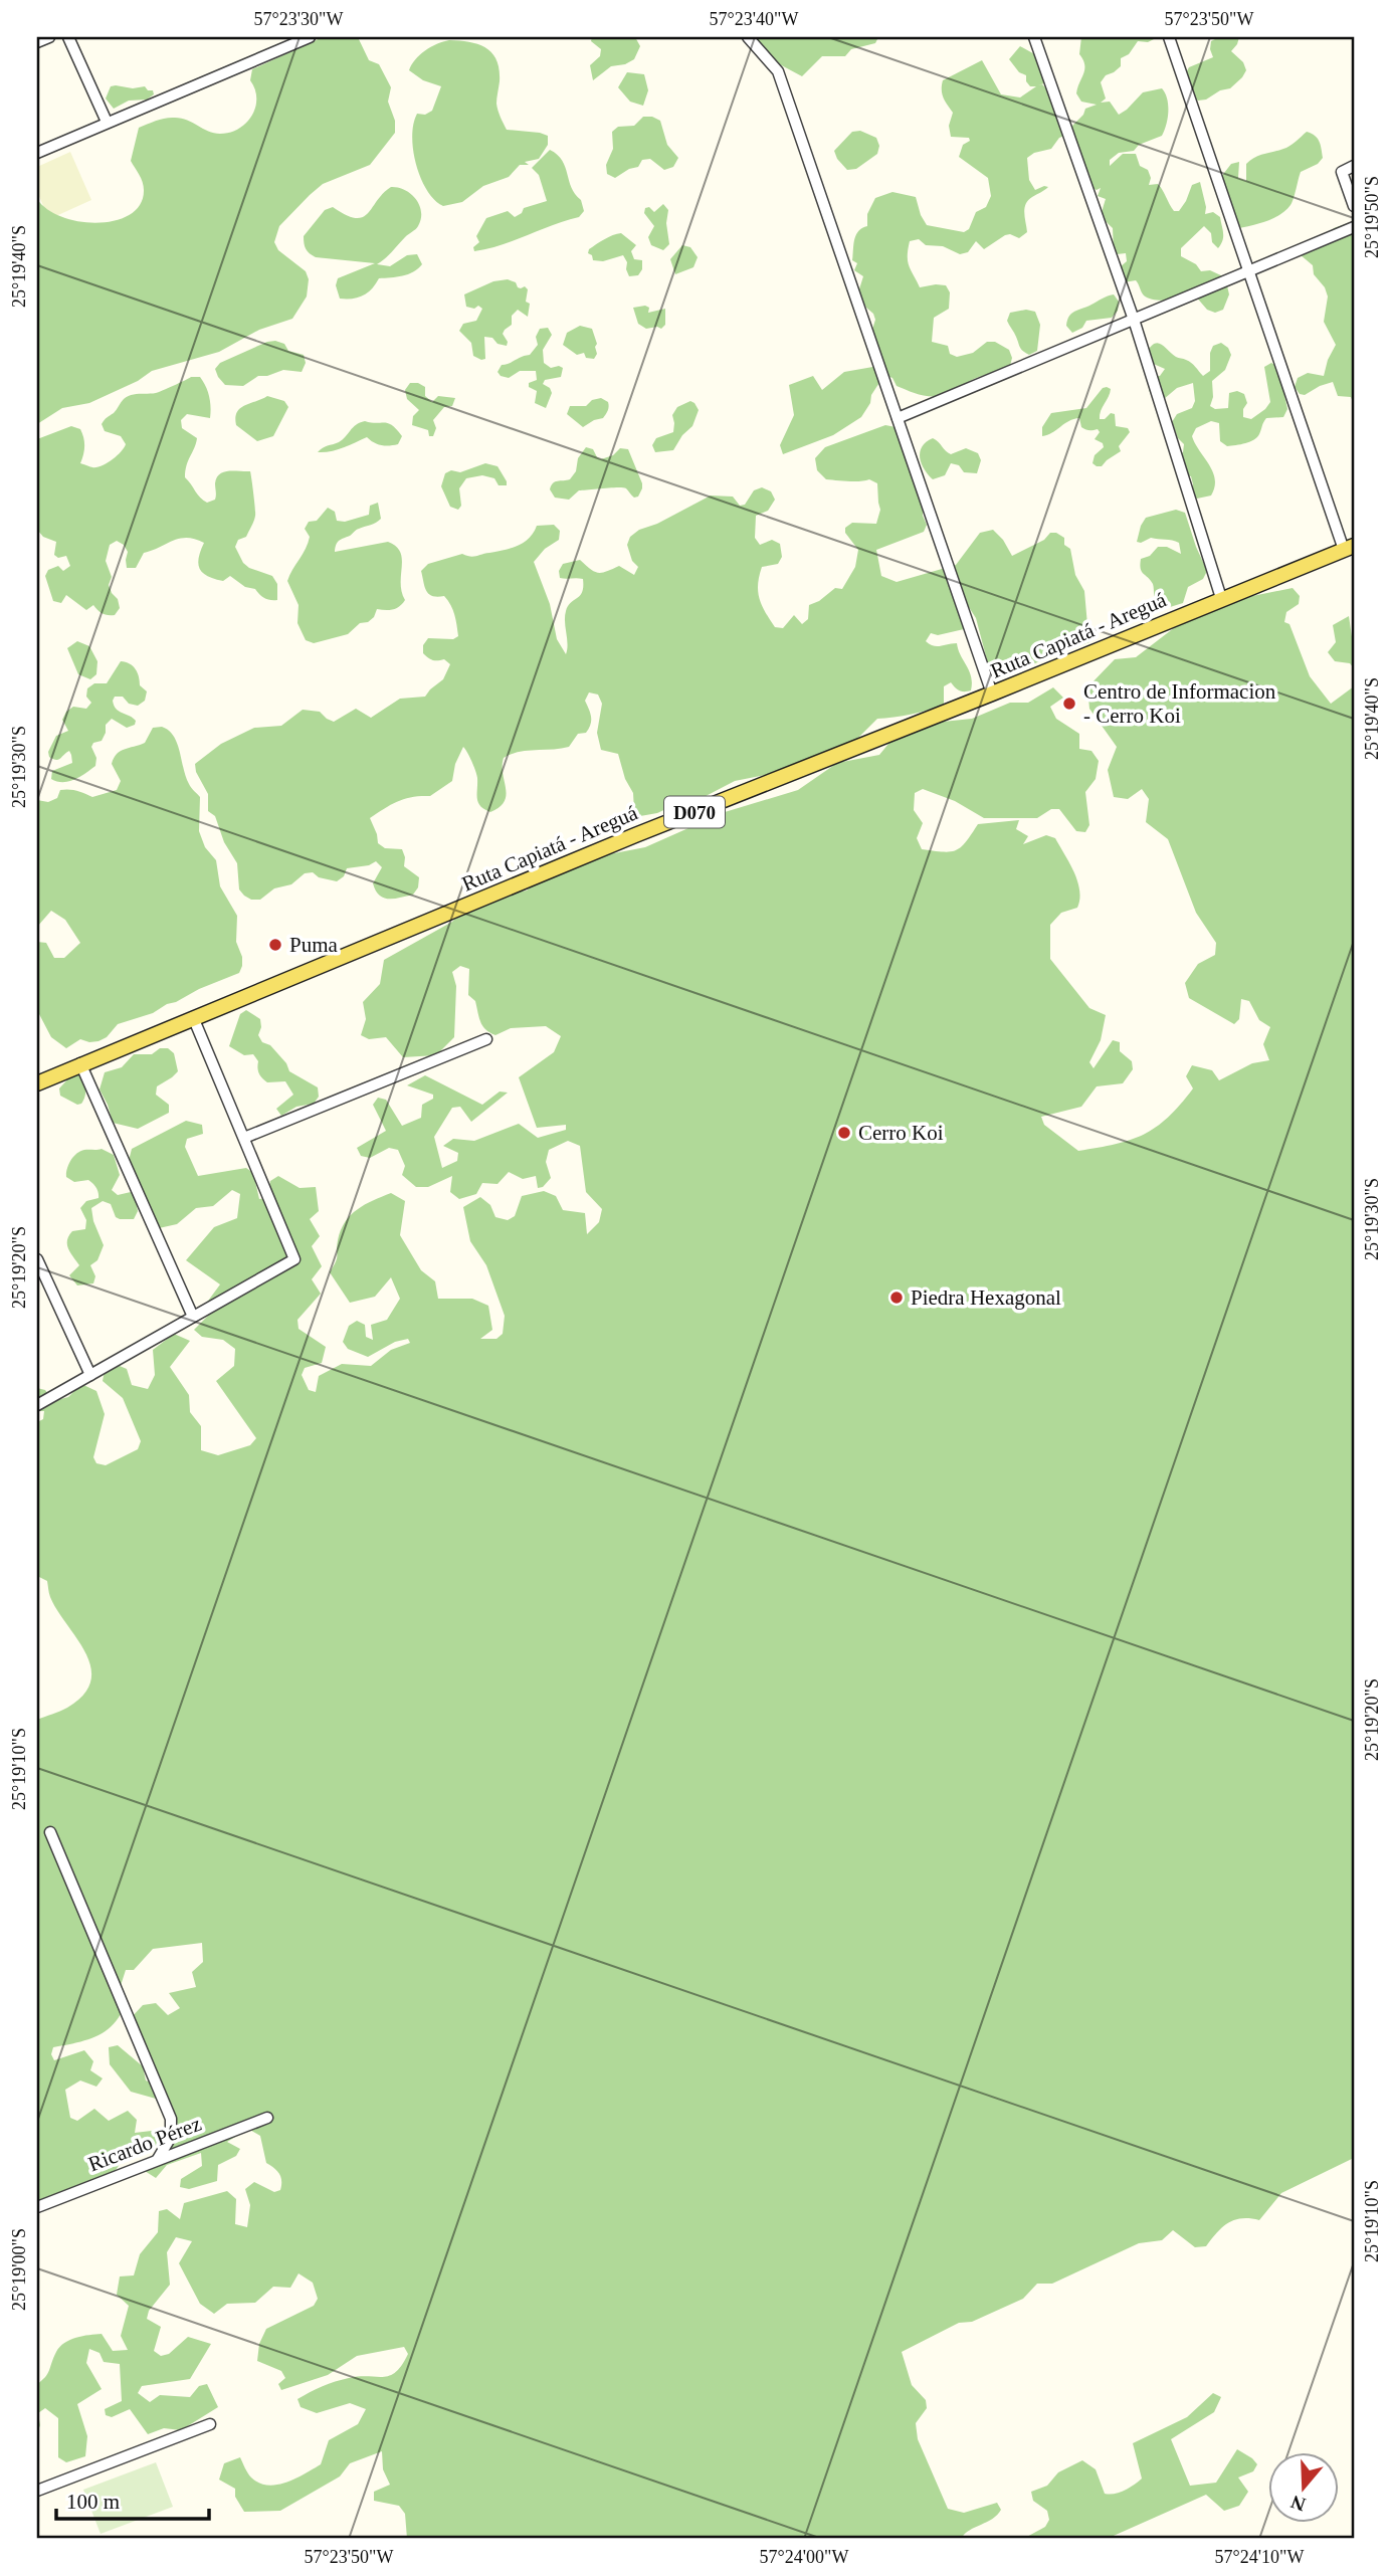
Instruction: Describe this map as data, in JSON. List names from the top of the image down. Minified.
{"streets":{"main road":["Ruta Capiatá - Areguá","D070"],"street":["Ricardo Pérez"]},"places":["Centro de Informacion - Cerro Koi","Puma","Cerro Koi","Piedra Hexagonal"],"scale_bar":"100 m","north":"bottom","coordinates":["57°23'30\"W","57°23'40\"W","57°23'50\"W","25°19'50\"S","25°19'40\"S","25°19'30\"S","25°19'20\"S","25°19'10\"S","25°19'00\"S","57°24'00\"W","57°24'10\"W"]}
